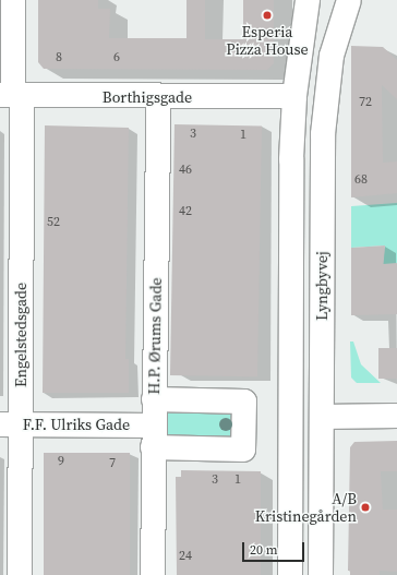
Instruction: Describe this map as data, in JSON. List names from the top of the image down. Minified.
{"streets":{"street":["Borthigsgade","Lyngbyvej","Engelstedsgade","H.P. Ørums Gade","F.F. Ulriks Gade"]},"crossings":[["Borthigsgade","Lyngbyvej"],["Borthigsgade","Engelstedsgade"],["Borthigsgade","H.P. Ørums Gade"],["Engelstedsgade","F.F. Ulriks Gade"],["H.P. Ørums Gade","F.F. Ulriks Gade"]],"places":["Esperia Pizza House","A/B Kristinegården"],"house_numbers":["8","6","72","3","1","46","68","42","52","9","7","3","1","24"],"scale_bar":"20 m"}
